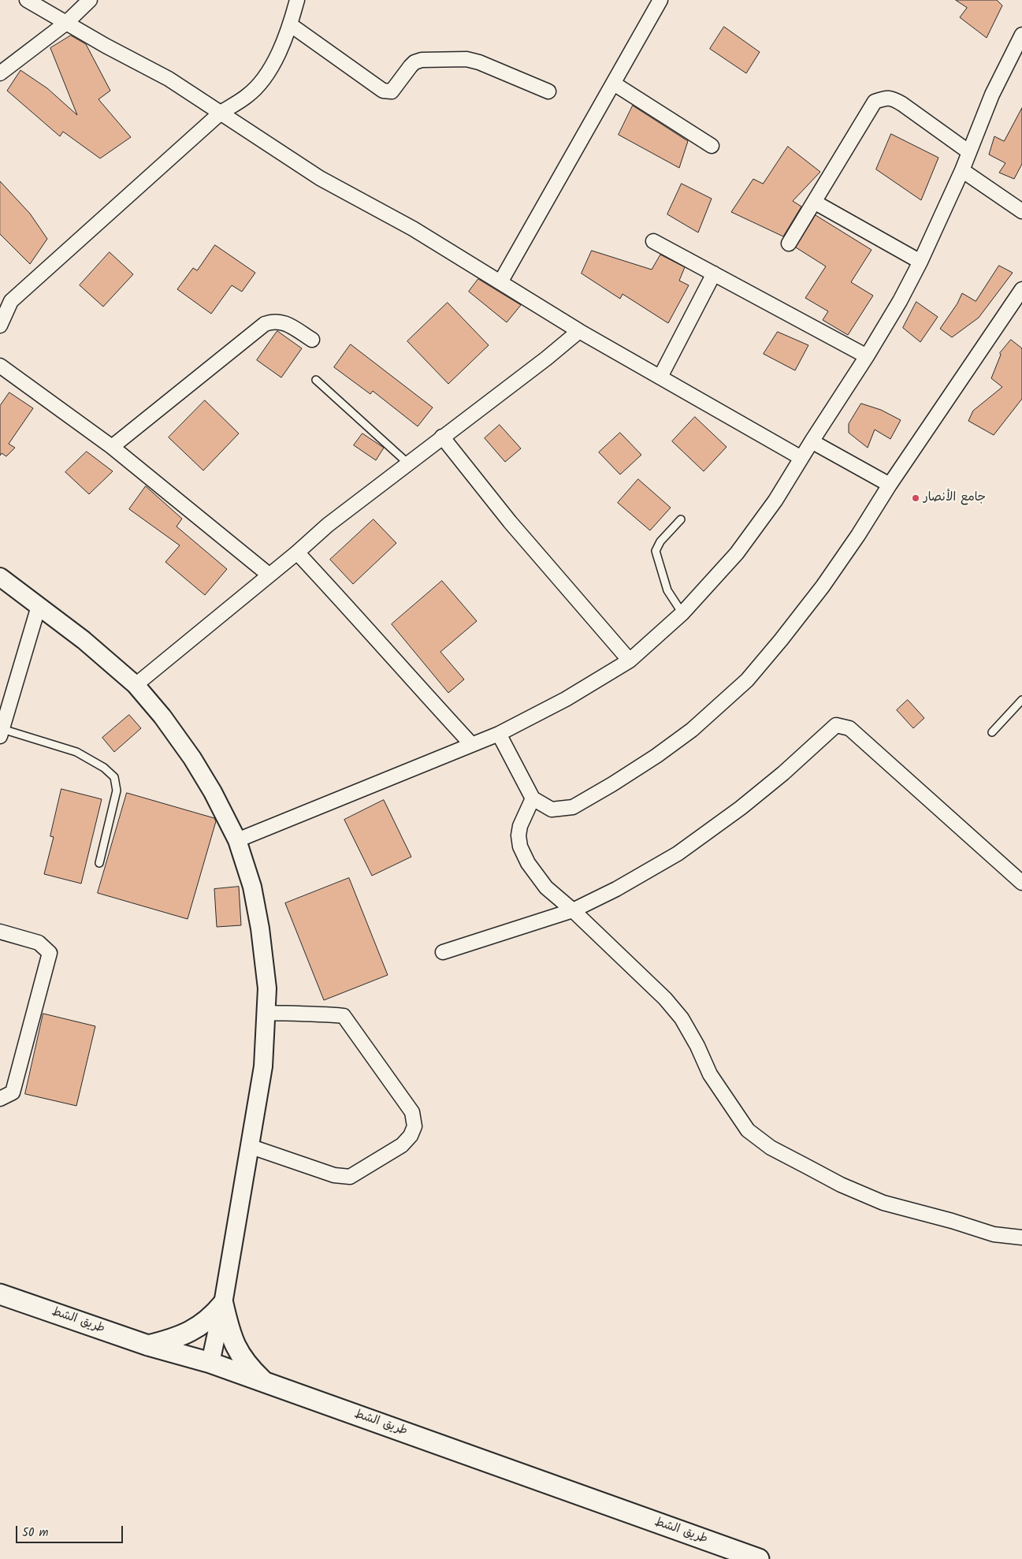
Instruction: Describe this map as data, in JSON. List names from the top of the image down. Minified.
{"streets":{"main road":["طريق الشط"]},"places":["جامع الأنصار"],"scale_bar":"50 m"}
